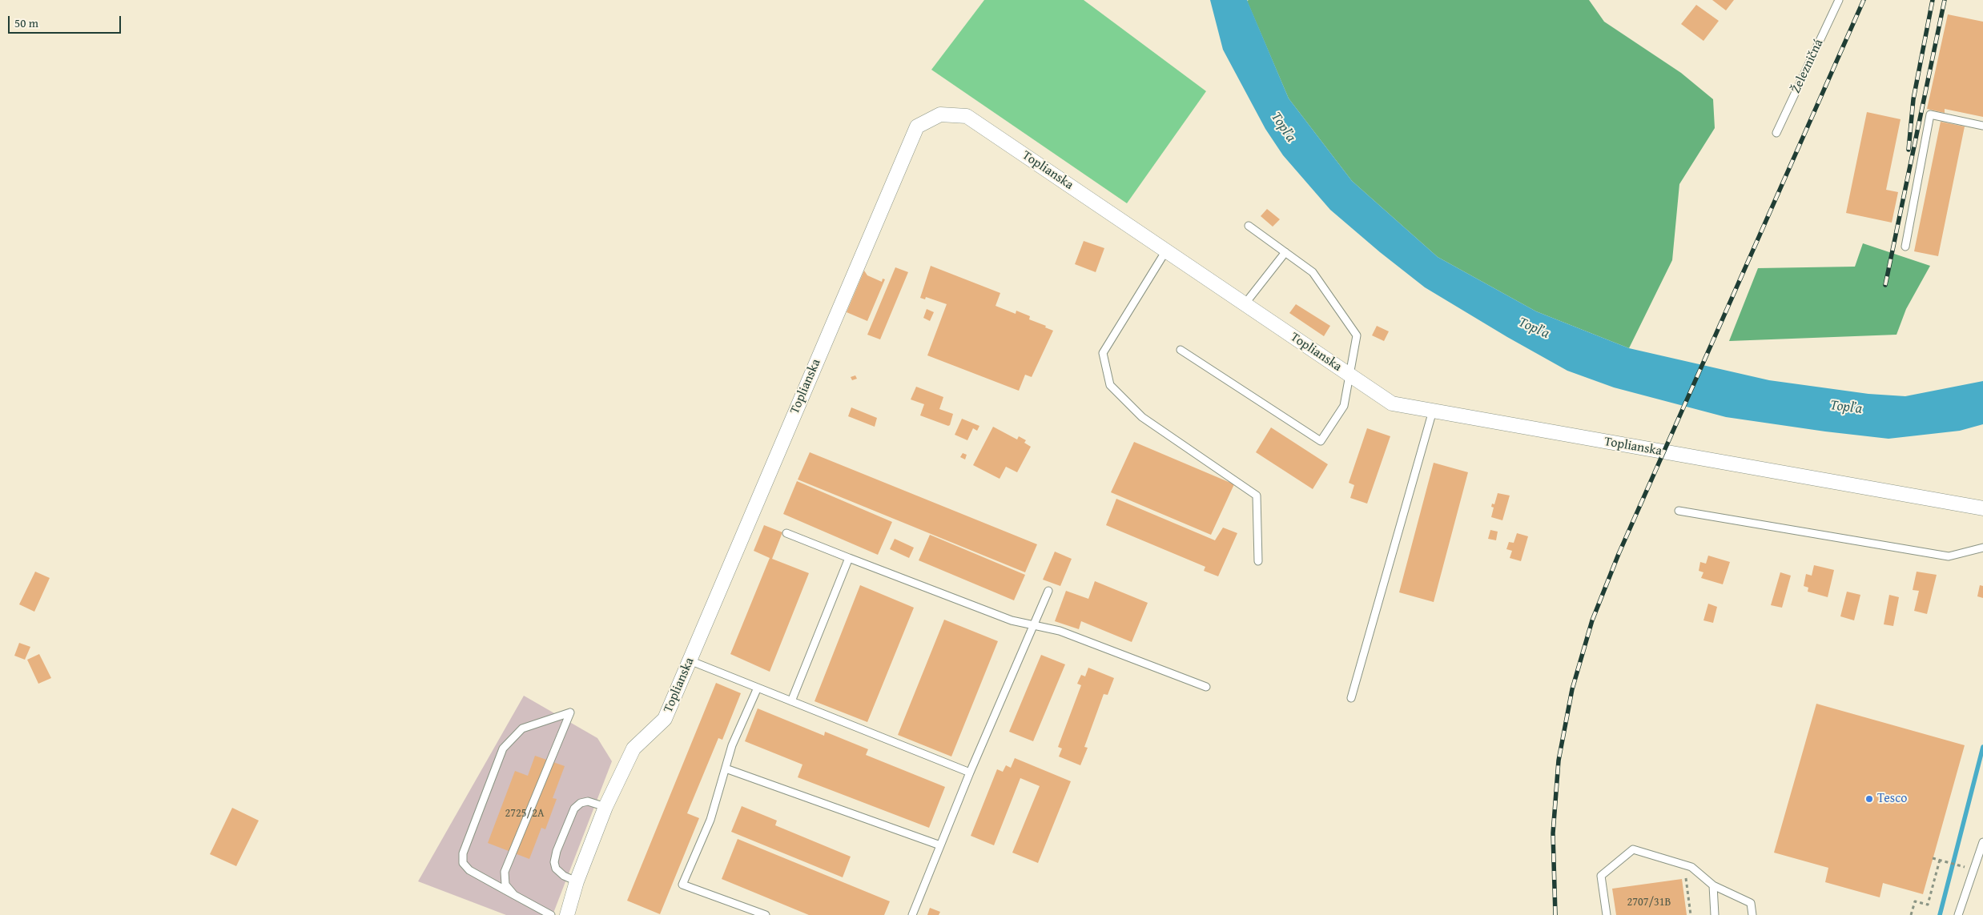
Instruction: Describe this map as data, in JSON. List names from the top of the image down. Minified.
{"streets":{"street":["Toplianska"],"lane":["Železničná"]},"water":["Topľa"],"places":["Tesco"],"house_numbers":["2725/2A","2707/31B"],"scale_bar":"50 m"}
